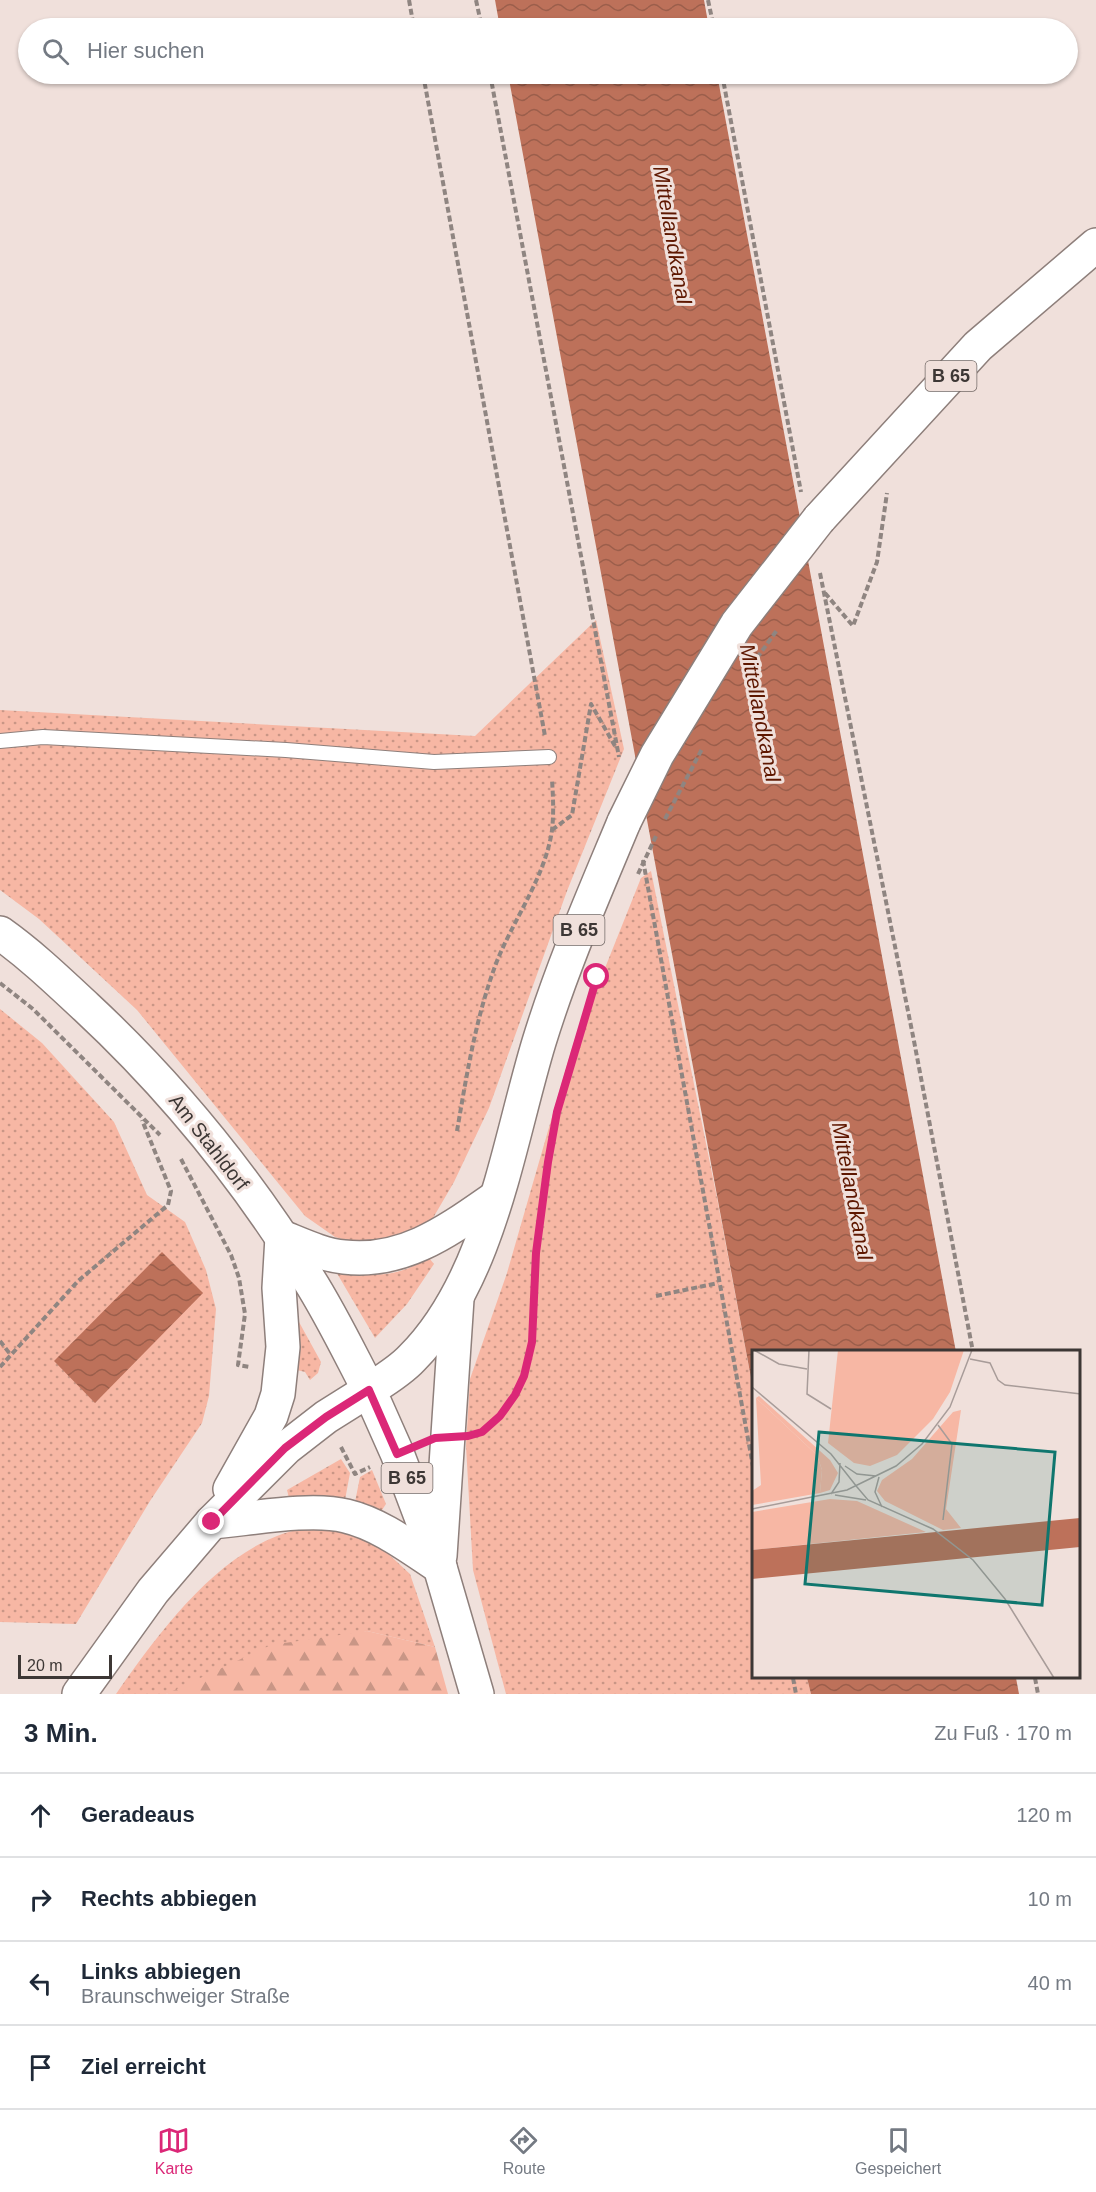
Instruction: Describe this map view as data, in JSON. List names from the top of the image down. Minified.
{"streets":{"main road":["B 65","Am Stahldorf"]},"crossings":[["B 65","Am Stahldorf"]],"water":["Mittellandkanal"],"scale_bar":"20 m","page":{"search":"Hier suchen","scale":"20 m","heading":["3 Min.","Zu Fuß · 170 m"],"list":[["Geradeaus","120 m"],["Rechts abbiegen","10 m"],["Links abbiegen","Braunschweiger Straße","40 m"],"Ziel erreicht"],"nav":["Karte","Route","Gespeichert"]}}
